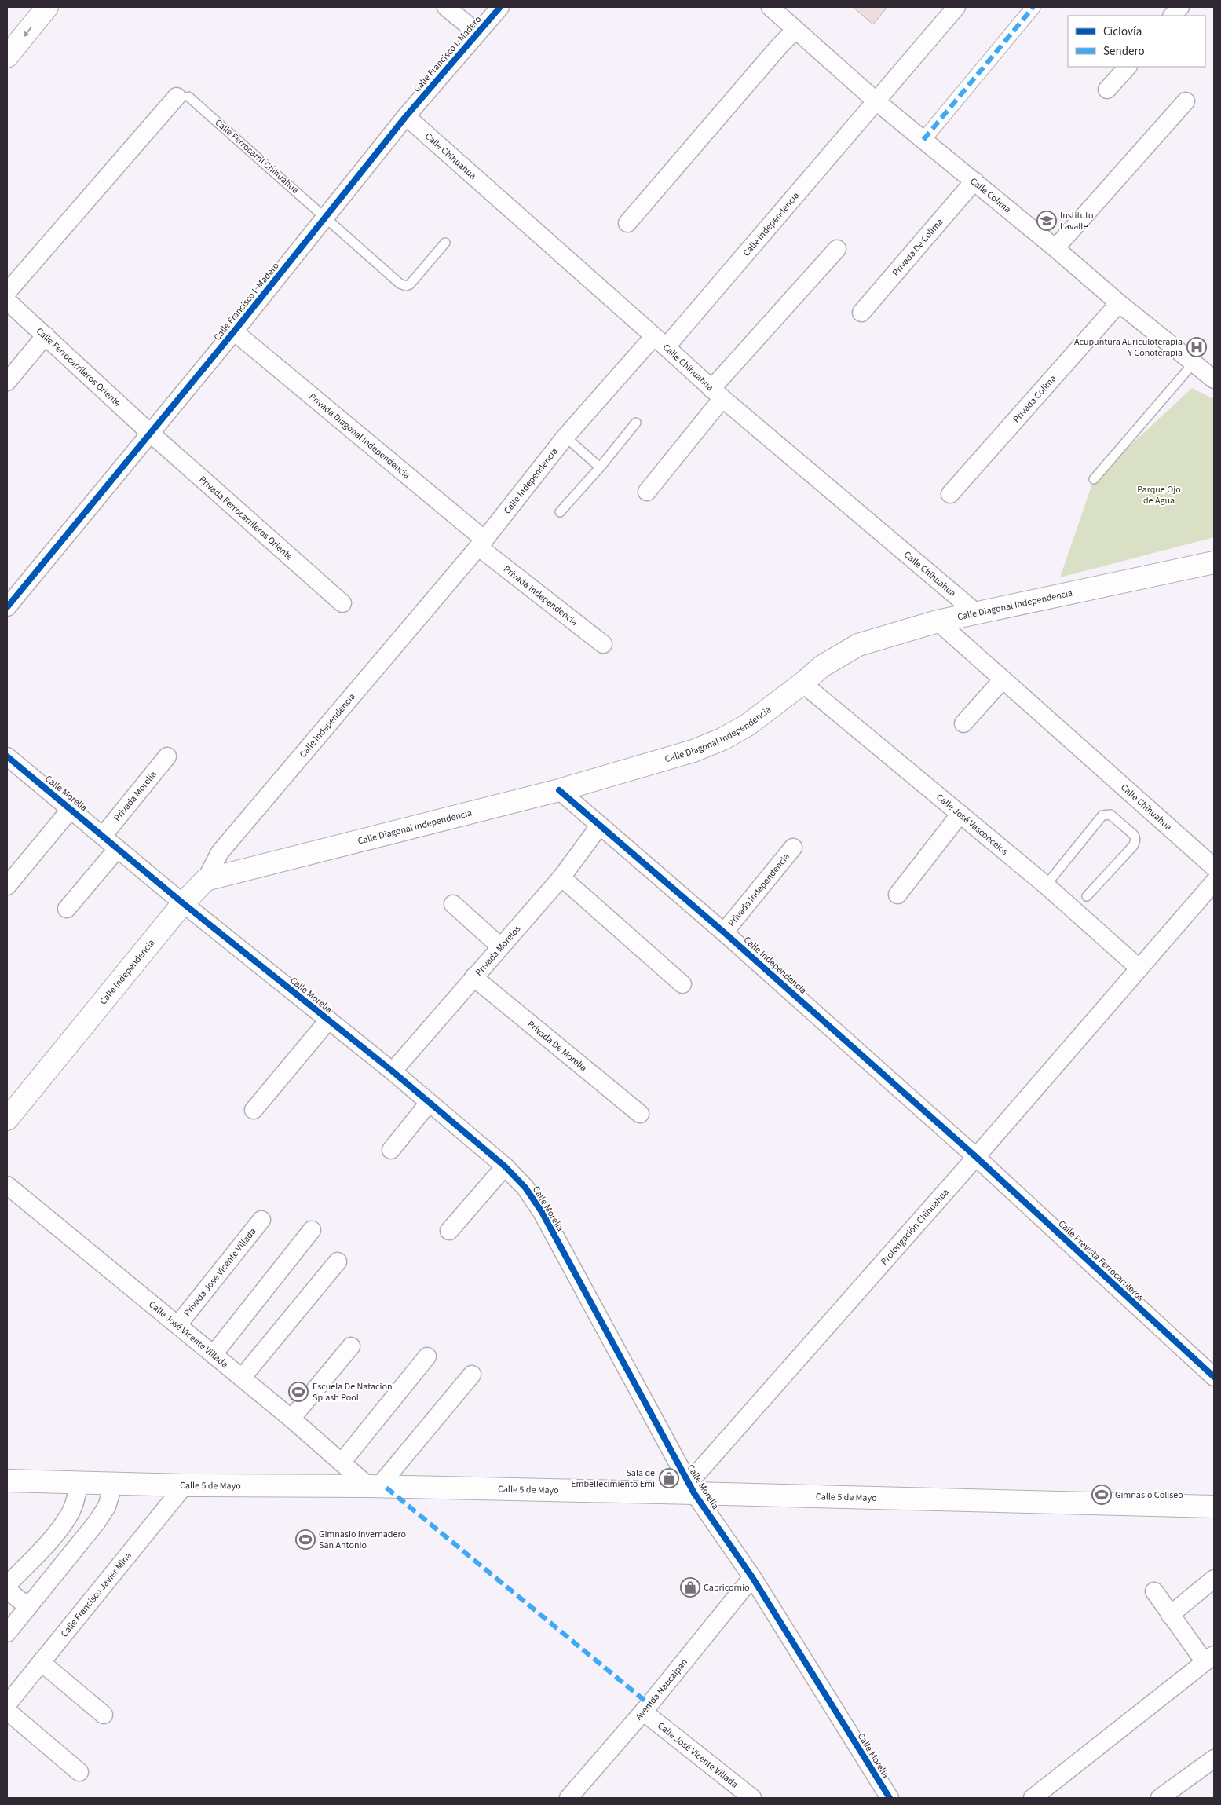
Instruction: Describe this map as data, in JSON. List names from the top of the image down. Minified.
{"streets":{"main road":["Calle Independencia","Calle Diagonal Independencia","Calle 5 de Mayo"],"street":["Calle Francisco I. Madero","Calle Chihuahua","Calle Colima","Privada De Colima","Calle Ferrocarrileros Oriente","Privada Colima","Privada Diagonal Independencia","Privada Ferrocarrileros Oriente","Privada Independencia","Calle Morelia","Privada Morelia","Calle José Vasconcelos","Privada Morelos","Privada De Morelia","Prolongación Chihuahua","Calle Prevista Ferrocarrileros","Privada Jose Vicente Villada","Calle José Vicente Villada","Calle Francisco Javier Mina","Avenida Naucalpan"],"lane":["Calle Ferrocarril Chihuahua"]},"crossings":[["Calle Francisco I. Madero","Calle Ferrocarril Chihuahua"],["Calle Francisco I. Madero","Calle Chihuahua"],["Calle Francisco I. Madero","Calle Ferrocarrileros Oriente"],["Calle Francisco I. Madero","Privada Diagonal Independencia"],["Calle Francisco I. Madero","Privada Ferrocarrileros Oriente"],["Calle Chihuahua","Calle Independencia"],["Calle Chihuahua","Calle Diagonal Independencia"],["Calle Colima","Calle Independencia"],["Calle Colima","Privada De Colima"],["Calle Colima","Privada Colima"],["Calle Independencia","Privada Diagonal Independencia"],["Calle Independencia","Privada Independencia"],["Calle Independencia","Calle Diagonal Independencia"],["Calle Independencia","Calle Morelia"],["Calle Independencia","Privada Morelos"],["Calle Independencia","Prolongación Chihuahua"],["Calle Independencia","Calle Prevista Ferrocarrileros"],["Calle Ferrocarrileros Oriente","Privada Ferrocarrileros Oriente"],["Privada Diagonal Independencia","Privada Independencia"],["Calle Diagonal Independencia","Calle José Vasconcelos"],["Calle Morelia","Privada Morelia"],["Calle Morelia","Privada Morelos"],["Calle Morelia","Prolongación Chihuahua"],["Calle Morelia","Calle 5 de Mayo"],["Calle Morelia","Avenida Naucalpan"],["Calle José Vasconcelos","Prolongación Chihuahua"],["Privada Morelos","Privada De Morelia"],["Prolongación Chihuahua","Calle Prevista Ferrocarrileros"],["Prolongación Chihuahua","Calle 5 de Mayo"],["Privada Jose Vicente Villada","Calle José Vicente Villada"],["Calle José Vicente Villada","Calle 5 de Mayo"],["Calle José Vicente Villada","Avenida Naucalpan"],["Calle 5 de Mayo","Calle Francisco Javier Mina"]],"parks":["Parque Ojo de Agua"],"places":{"school or university":["Instituto Lavalle"],"hospital":["Acupuntura Auriculoterapia Y Conoterapia"],"sports":["Escuela De Natacion Splash Pool","Gimnasio Coliseo","Gimnasio Invernadero San Antonio"],"shop":["Sala de Embellecimiento Emi","Capricornio"]},"legend":["Ciclovía","Sendero"]}
